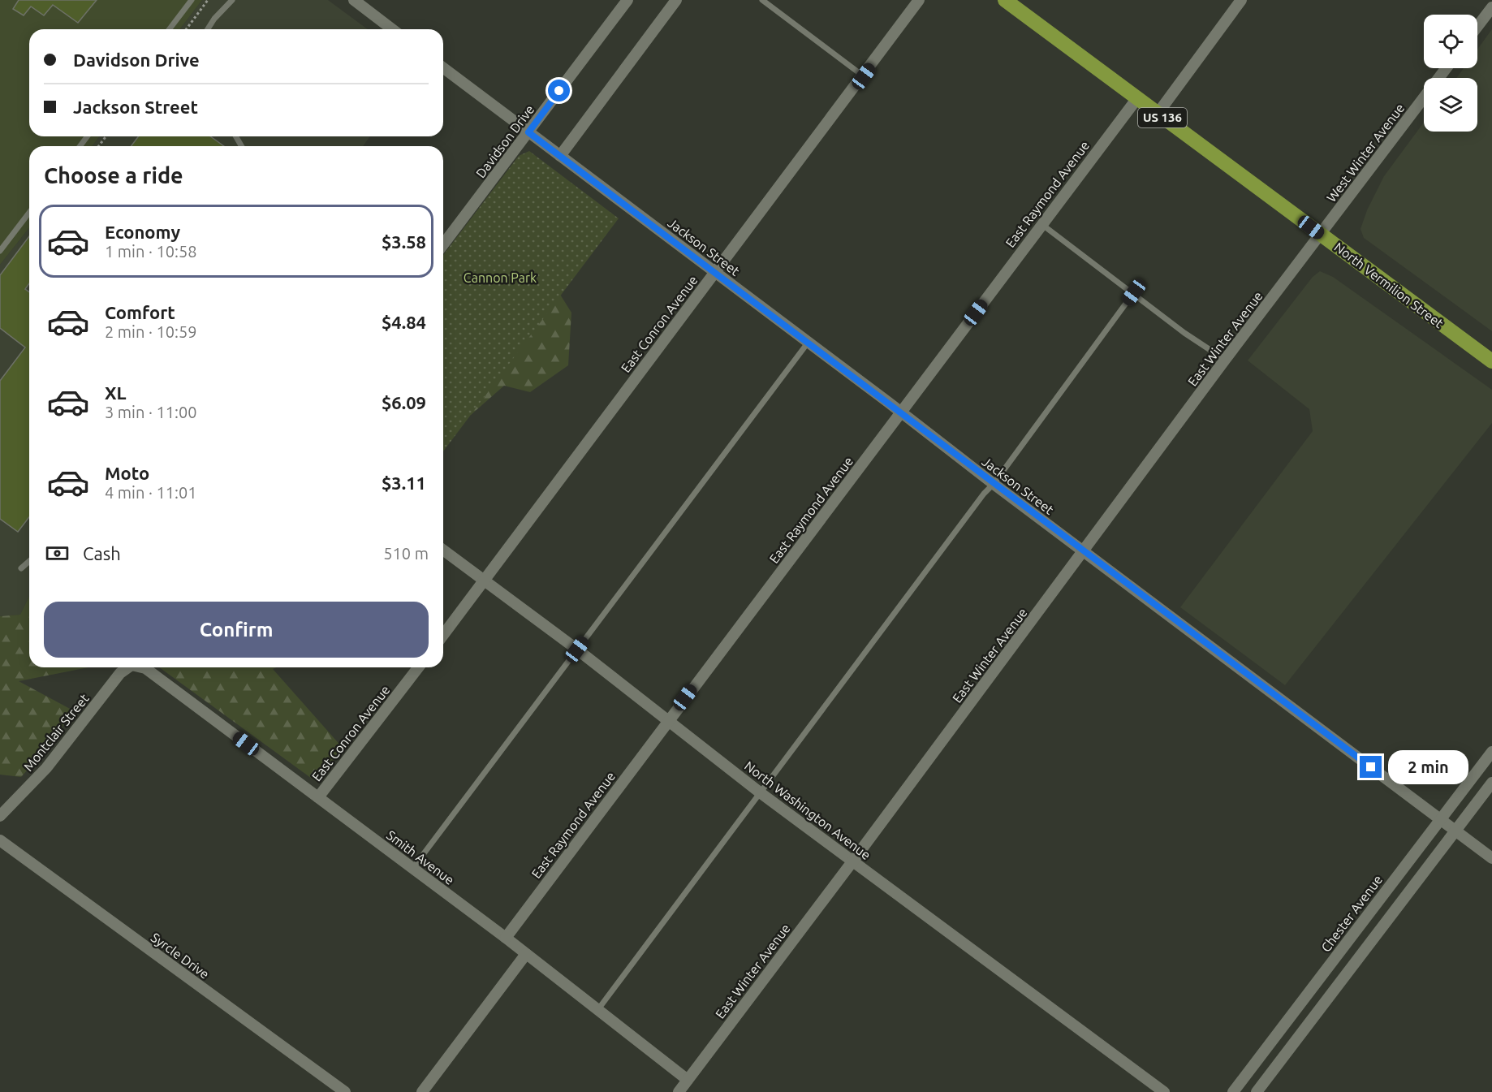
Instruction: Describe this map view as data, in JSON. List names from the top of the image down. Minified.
{"streets":{"main road":["US 136","North Vermilion Street"],"street":["Davidson Drive","West Winter Avenue","East Raymond Avenue","Jackson Street","East Conron Avenue","East Winter Avenue","Montclair Street","North Washington Avenue","Smith Avenue","Chester Avenue","Syrcle Drive"]},"crossings":[["Davidson Drive","Jackson Street"],["West Winter Avenue","North Vermilion Street"],["West Winter Avenue","East Winter Avenue"],["East Raymond Avenue","Jackson Street"],["East Raymond Avenue","North Vermilion Street"],["East Raymond Avenue","North Washington Avenue"],["East Raymond Avenue","Smith Avenue"],["Jackson Street","East Conron Avenue"],["Jackson Street","East Winter Avenue"],["Jackson Street","Chester Avenue"],["North Vermilion Street","East Winter Avenue"],["East Conron Avenue","North Washington Avenue"],["East Conron Avenue","Smith Avenue"],["East Winter Avenue","North Washington Avenue"],["East Winter Avenue","Smith Avenue"]],"parks":["Cannon Park"],"page":{"banner":["Davidson Drive","Jackson Street"],"heading":"Choose a ride","list":[{"name":"Economy","note":"1 min · 10:58","value":"$3.58"},{"name":"Comfort","note":"2 min · 10:59","value":"$4.84"},{"name":"XL","note":"3 min · 11:00","value":"$6.09"},{"name":"Moto","note":"4 min · 11:01","value":"$3.11"}],"pay":["Cash","510 m"],"buttons":"Confirm","bubble":"2 min"}}
